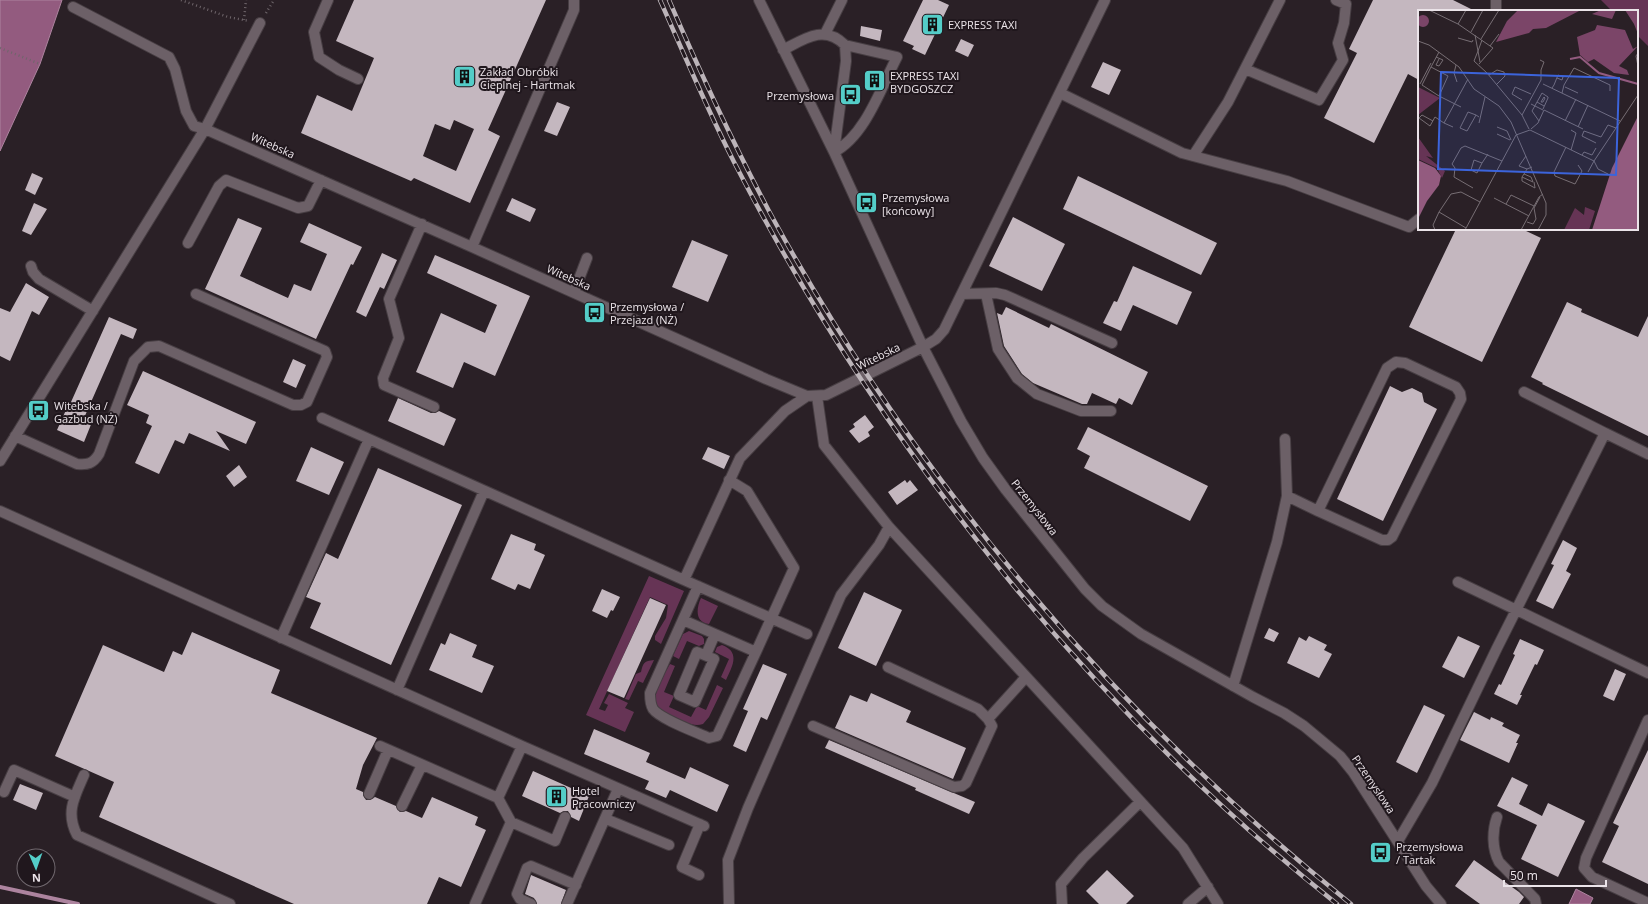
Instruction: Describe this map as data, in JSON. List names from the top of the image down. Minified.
{"streets":{"street":["Witebska","Przemysłowa"]},"crossings":[["Witebska","Przemysłowa"]],"places":{"building":["EXPRESS TAXI","Zakład Obróbki Cieplnej - Hartmak","EXPRESS TAXI BYDGOSZCZ","Hotel Pracowniczy"],"bus stop":["Przemysłowa","Przemysłowa [końcowy]","Przemysłowa / Przejazd (NŻ)","Witebska / Gazbud (NŻ)","Przemysłowa / Tartak"]},"scale_bar":"50 m","north":"bottom"}
